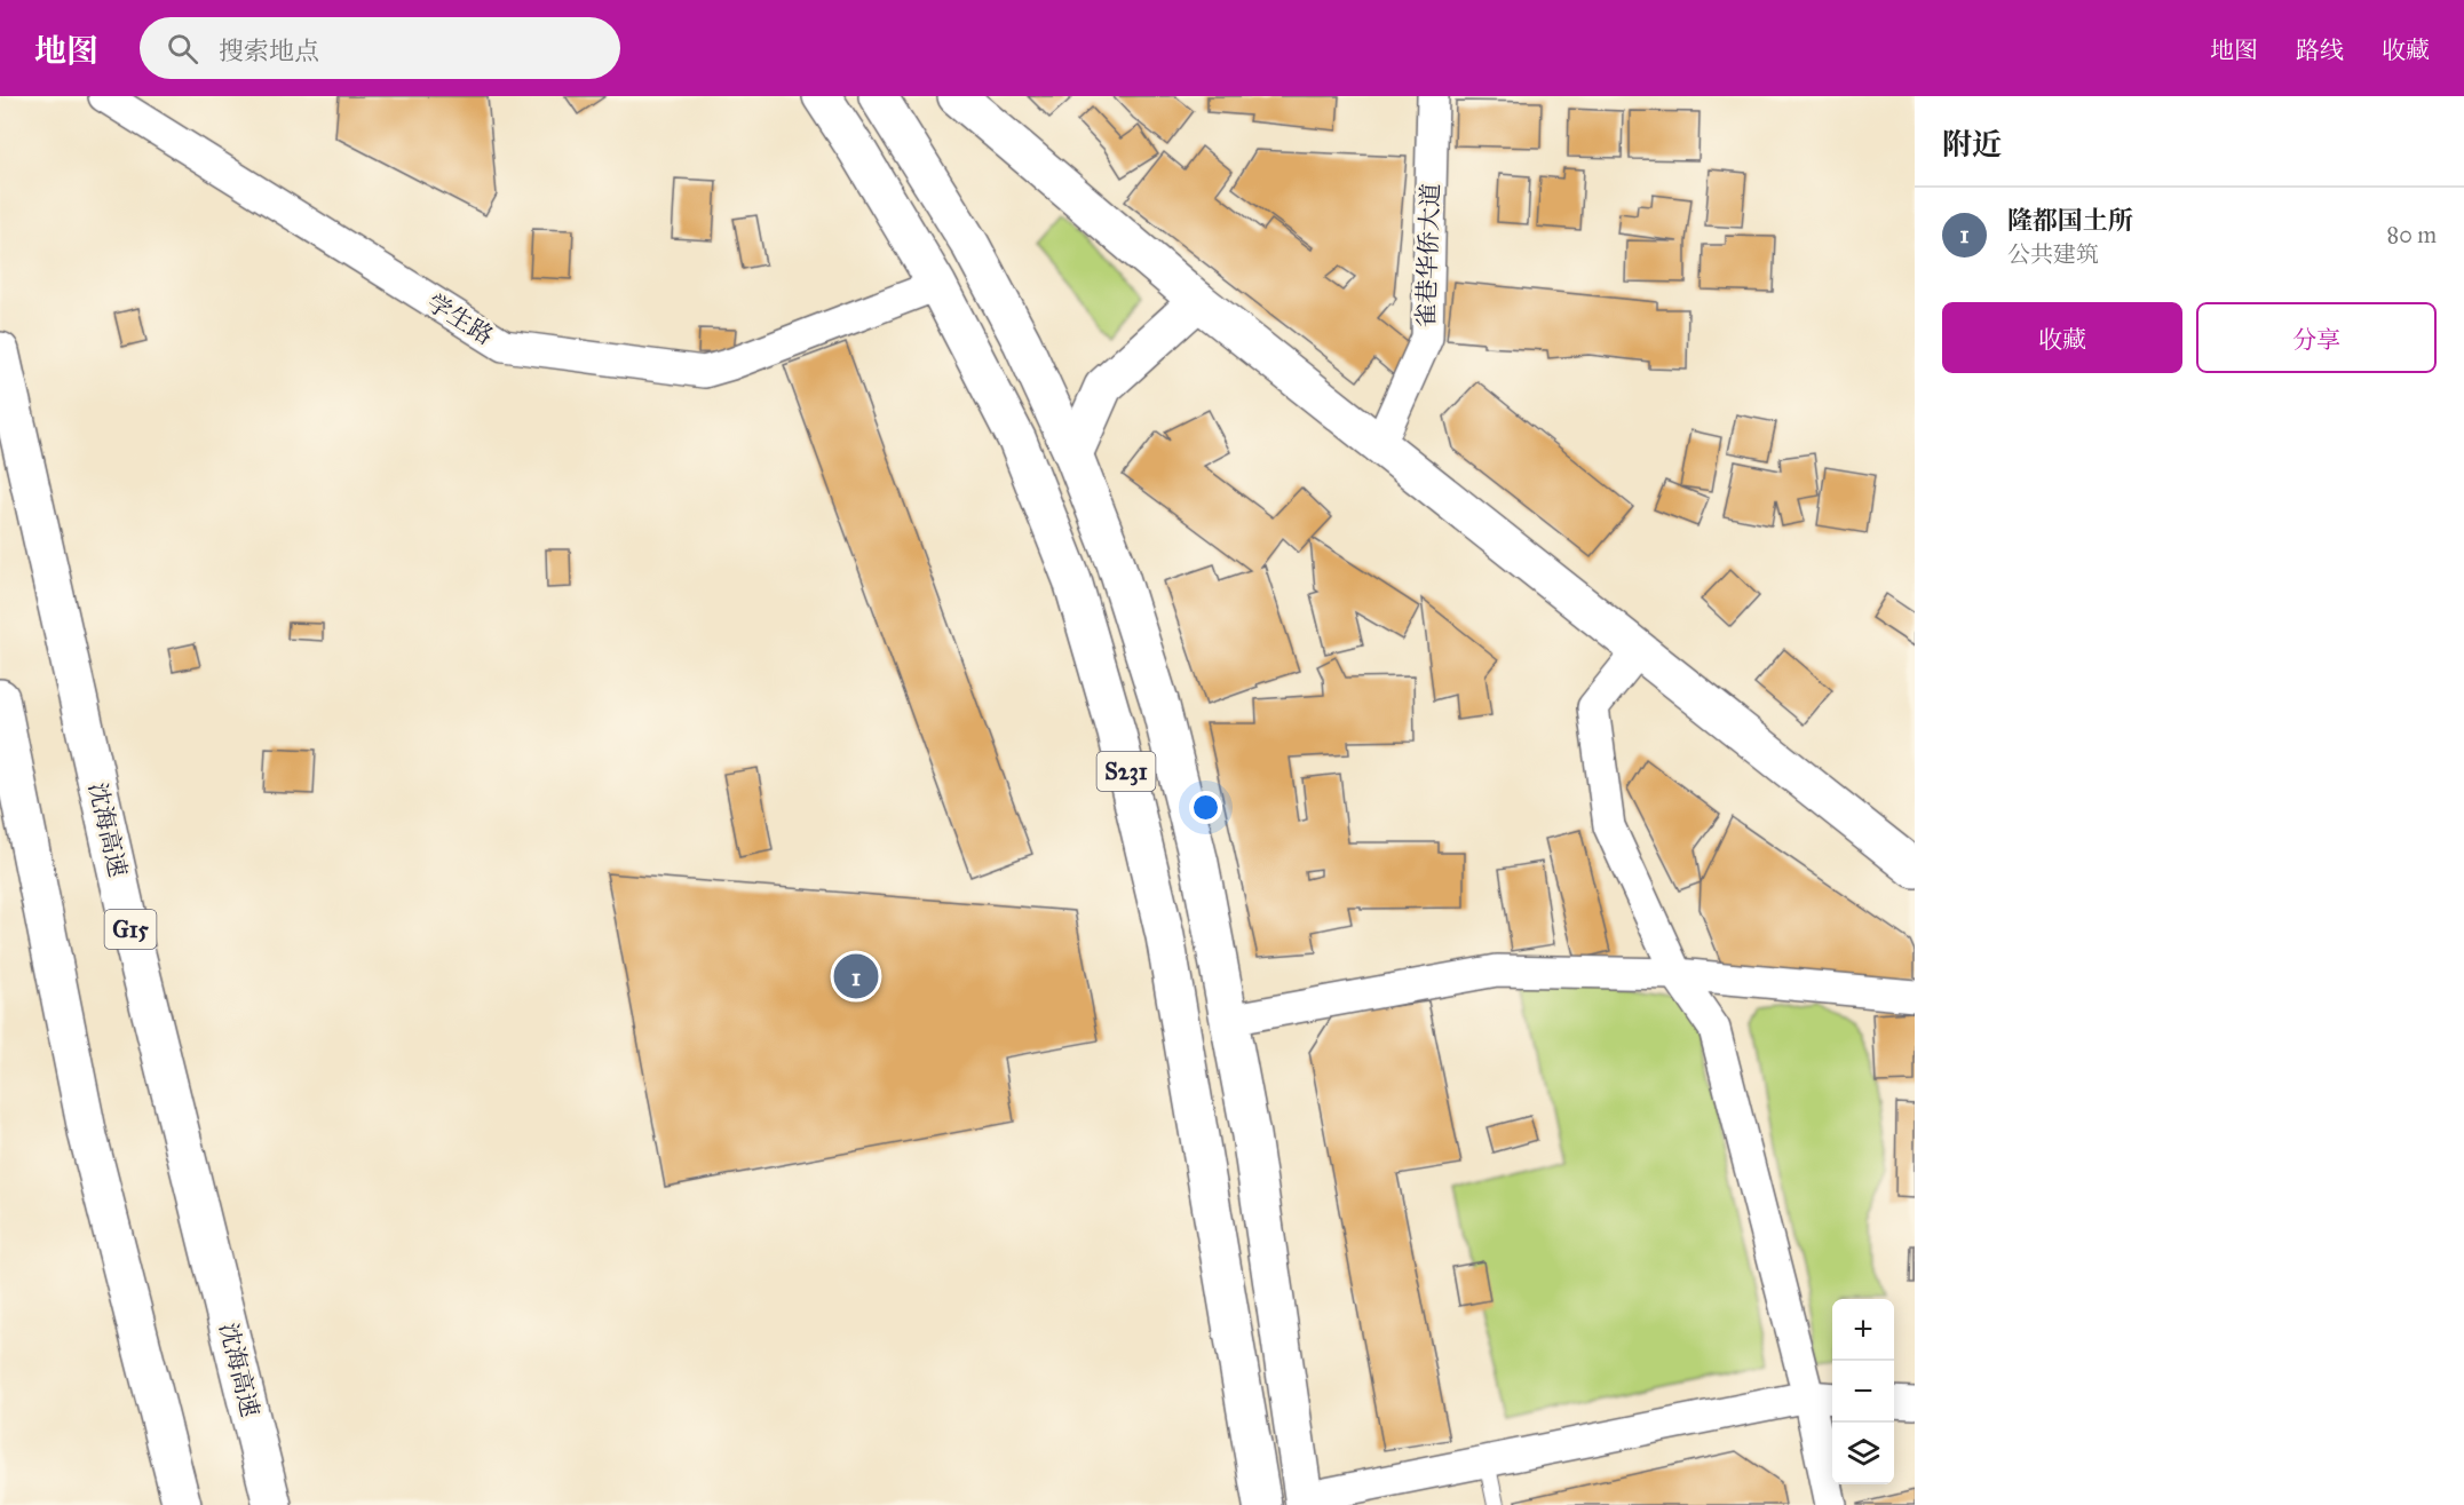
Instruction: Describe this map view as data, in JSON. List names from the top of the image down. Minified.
{"streets":{"main road":["S231","沈海高速","G15"],"street":["雀巷华侨大道","学生路"]},"crossings":[["学生路","S231"]],"page":{"header":"地图","search":"搜索地点","nav":["地图","路线","收藏"],"heading":"附近","list":[{"mark":"1","name":"隆都国土所","note":"公共建筑","value":"80 m"}],"buttons":["收藏","分享"],"pins":"1","map_buttons":["+","−"]}}
